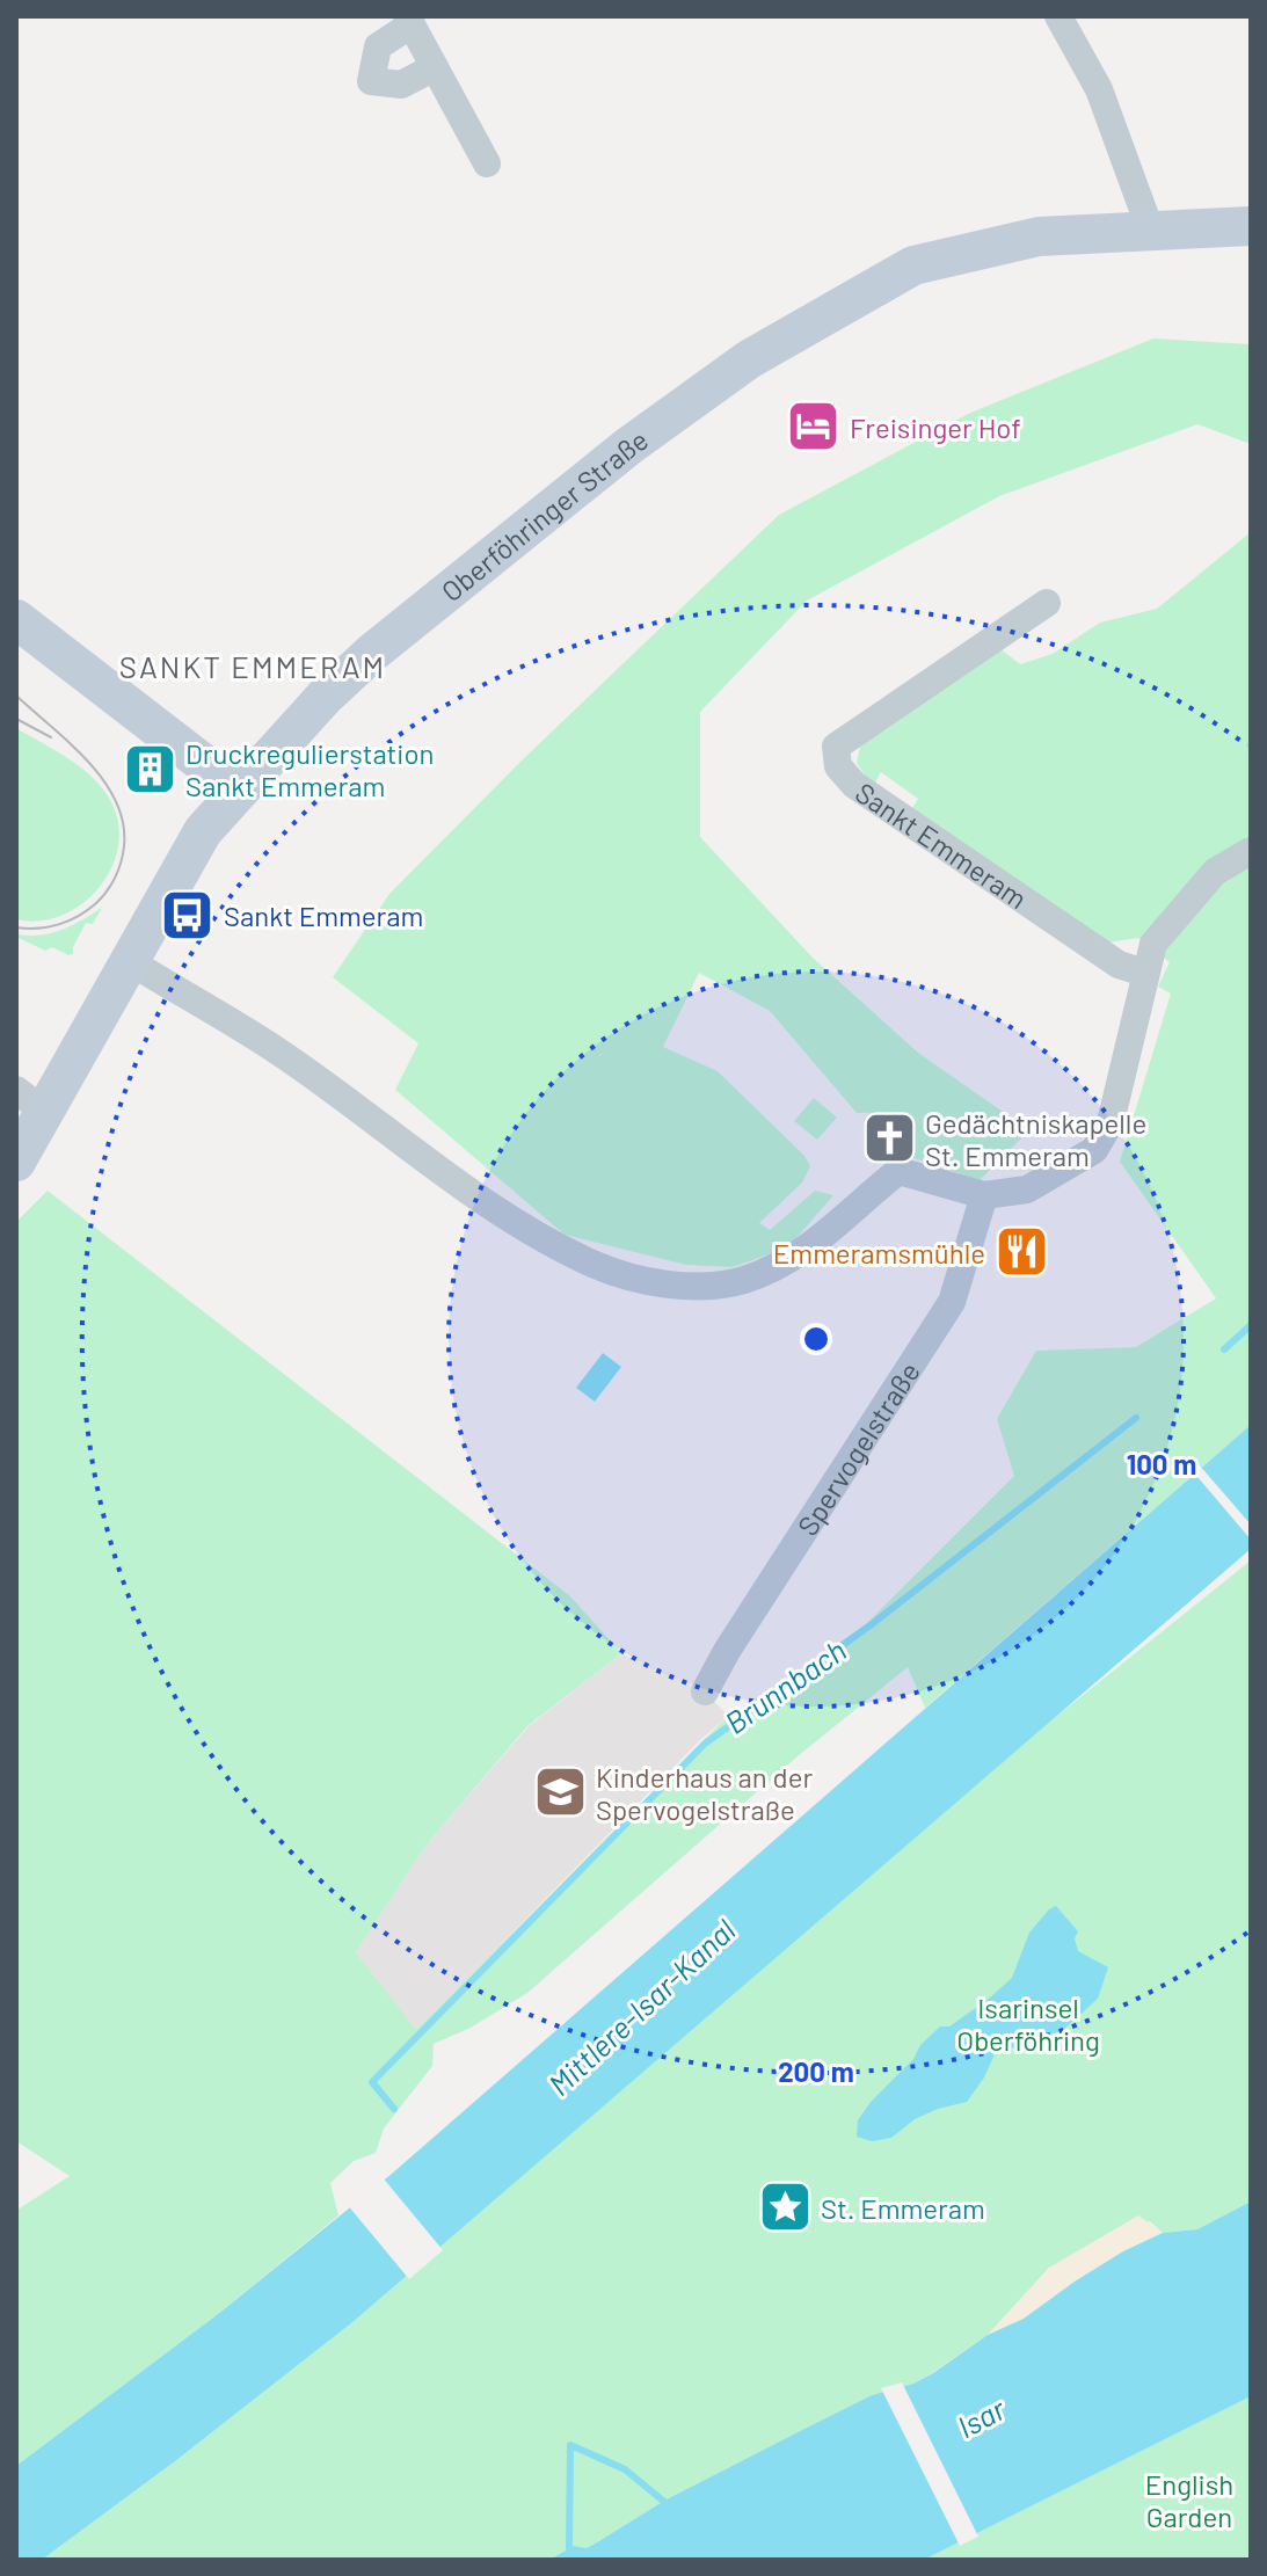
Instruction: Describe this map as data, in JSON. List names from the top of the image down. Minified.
{"streets":{"main road":["Oberföhringer Straße"],"street":["Sankt Emmeram","Spervogelstraße"]},"districts":["SANKT EMMERAM"],"water":["Brunnbach","Mittlere-Isar-Kanal","Isar"],"parks":["Isarinsel Oberföhring","English Garden"],"places":{"hotel":["Freisinger Hof"],"building":["Druckregulierstation Sankt Emmeram"],"bus stop":["Sankt Emmeram"],"church":["Gedächtniskapelle St. Emmeram"],"restaurant":["Emmeramsmühle"],"school or university":["Kinderhaus an der Spervogelstraße"],"place":["St. Emmeram"]},"rings":["100 m","200 m"]}
